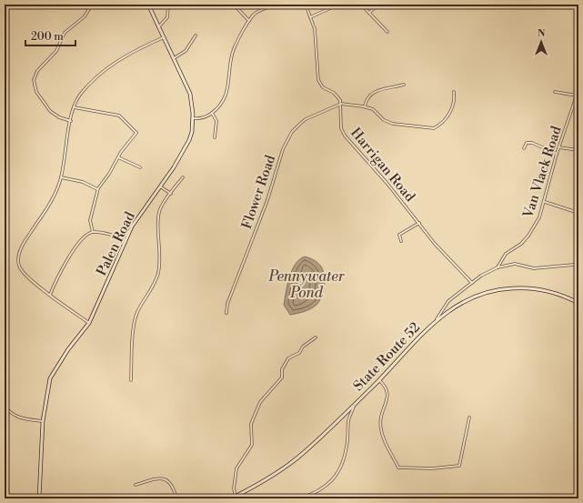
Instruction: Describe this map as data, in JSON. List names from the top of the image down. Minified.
{"streets":{"street":["Harrigan Road","Van Vlack Road","Flower Road","Palen Road","State Route 52"]},"crossings":[["Harrigan Road","Flower Road"]],"water":["Pennywater Pond"],"scale_bar":"200 m","north":"top"}
